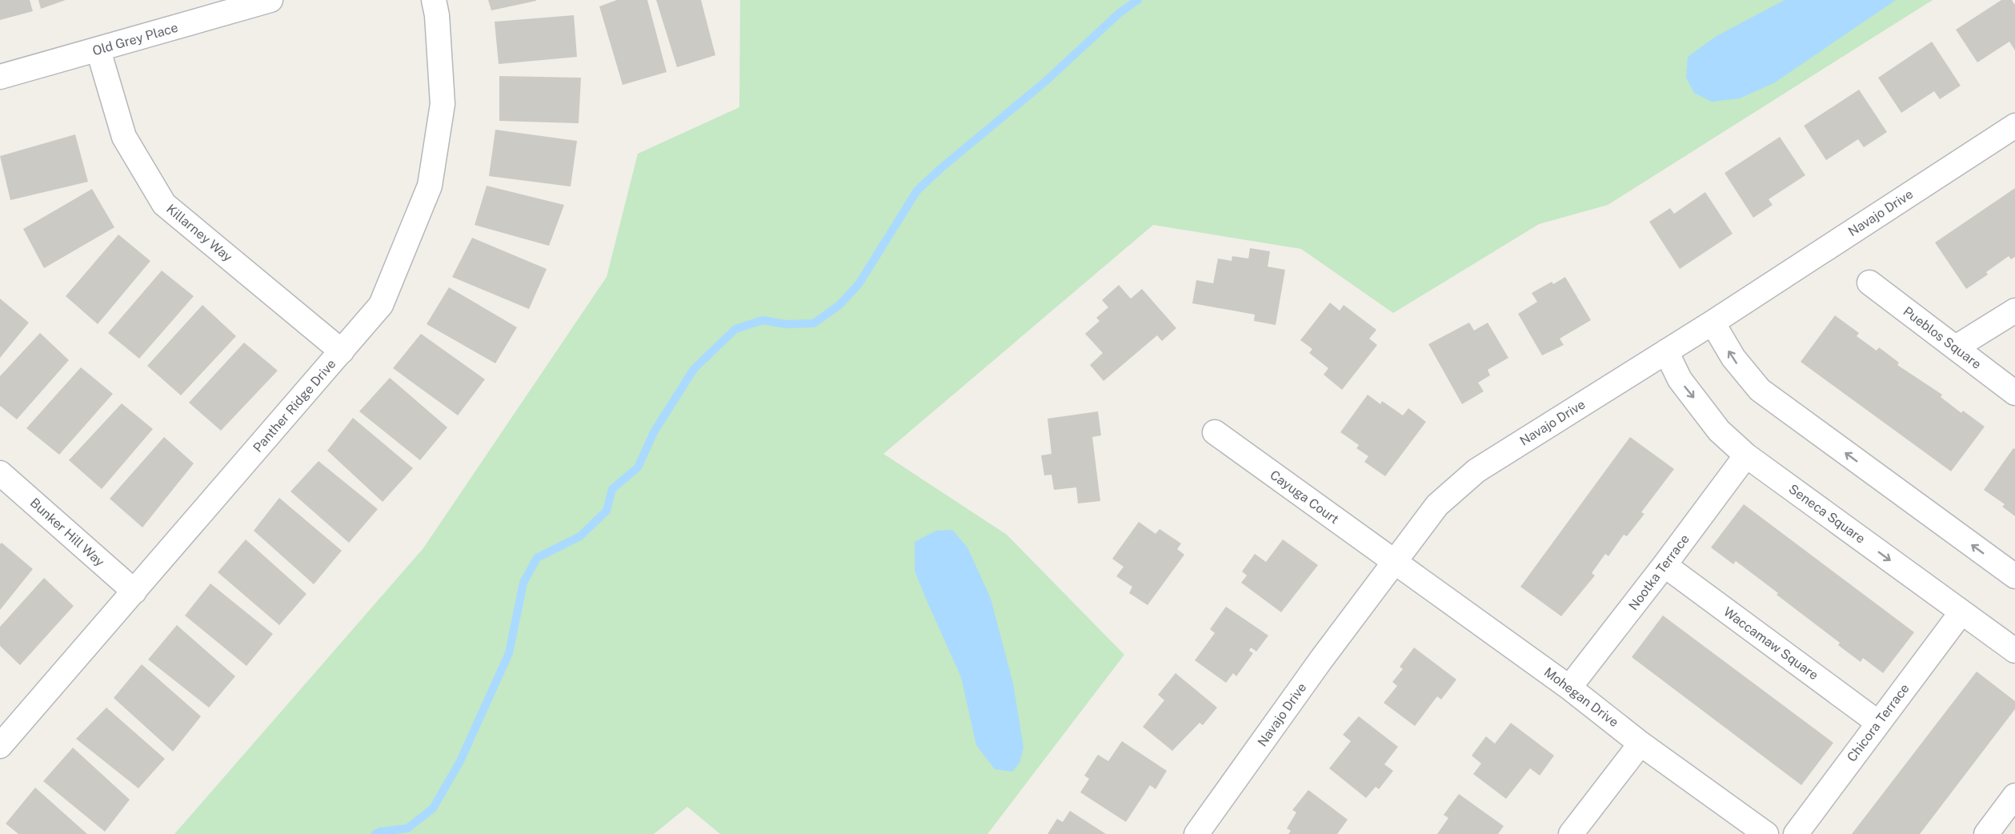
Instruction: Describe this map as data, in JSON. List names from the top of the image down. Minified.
{"streets":{"street":["Old Grey Place","Navajo Drive","Killarney Way","Pueblos Square","Panther Ridge Drive","Cayuga Court","Seneca Square","Bunker Hill Way","Nootka Terrace","Waccamaw Square","Mohegan Drive","Chicora Terrace"]},"crossings":[["Old Grey Place","Killarney Way"],["Navajo Drive","Cayuga Court"],["Navajo Drive","Seneca Square"],["Navajo Drive","Mohegan Drive"],["Killarney Way","Panther Ridge Drive"],["Panther Ridge Drive","Bunker Hill Way"],["Cayuga Court","Mohegan Drive"],["Seneca Square","Nootka Terrace"],["Seneca Square","Chicora Terrace"],["Nootka Terrace","Waccamaw Square"],["Nootka Terrace","Mohegan Drive"],["Waccamaw Square","Chicora Terrace"]]}
